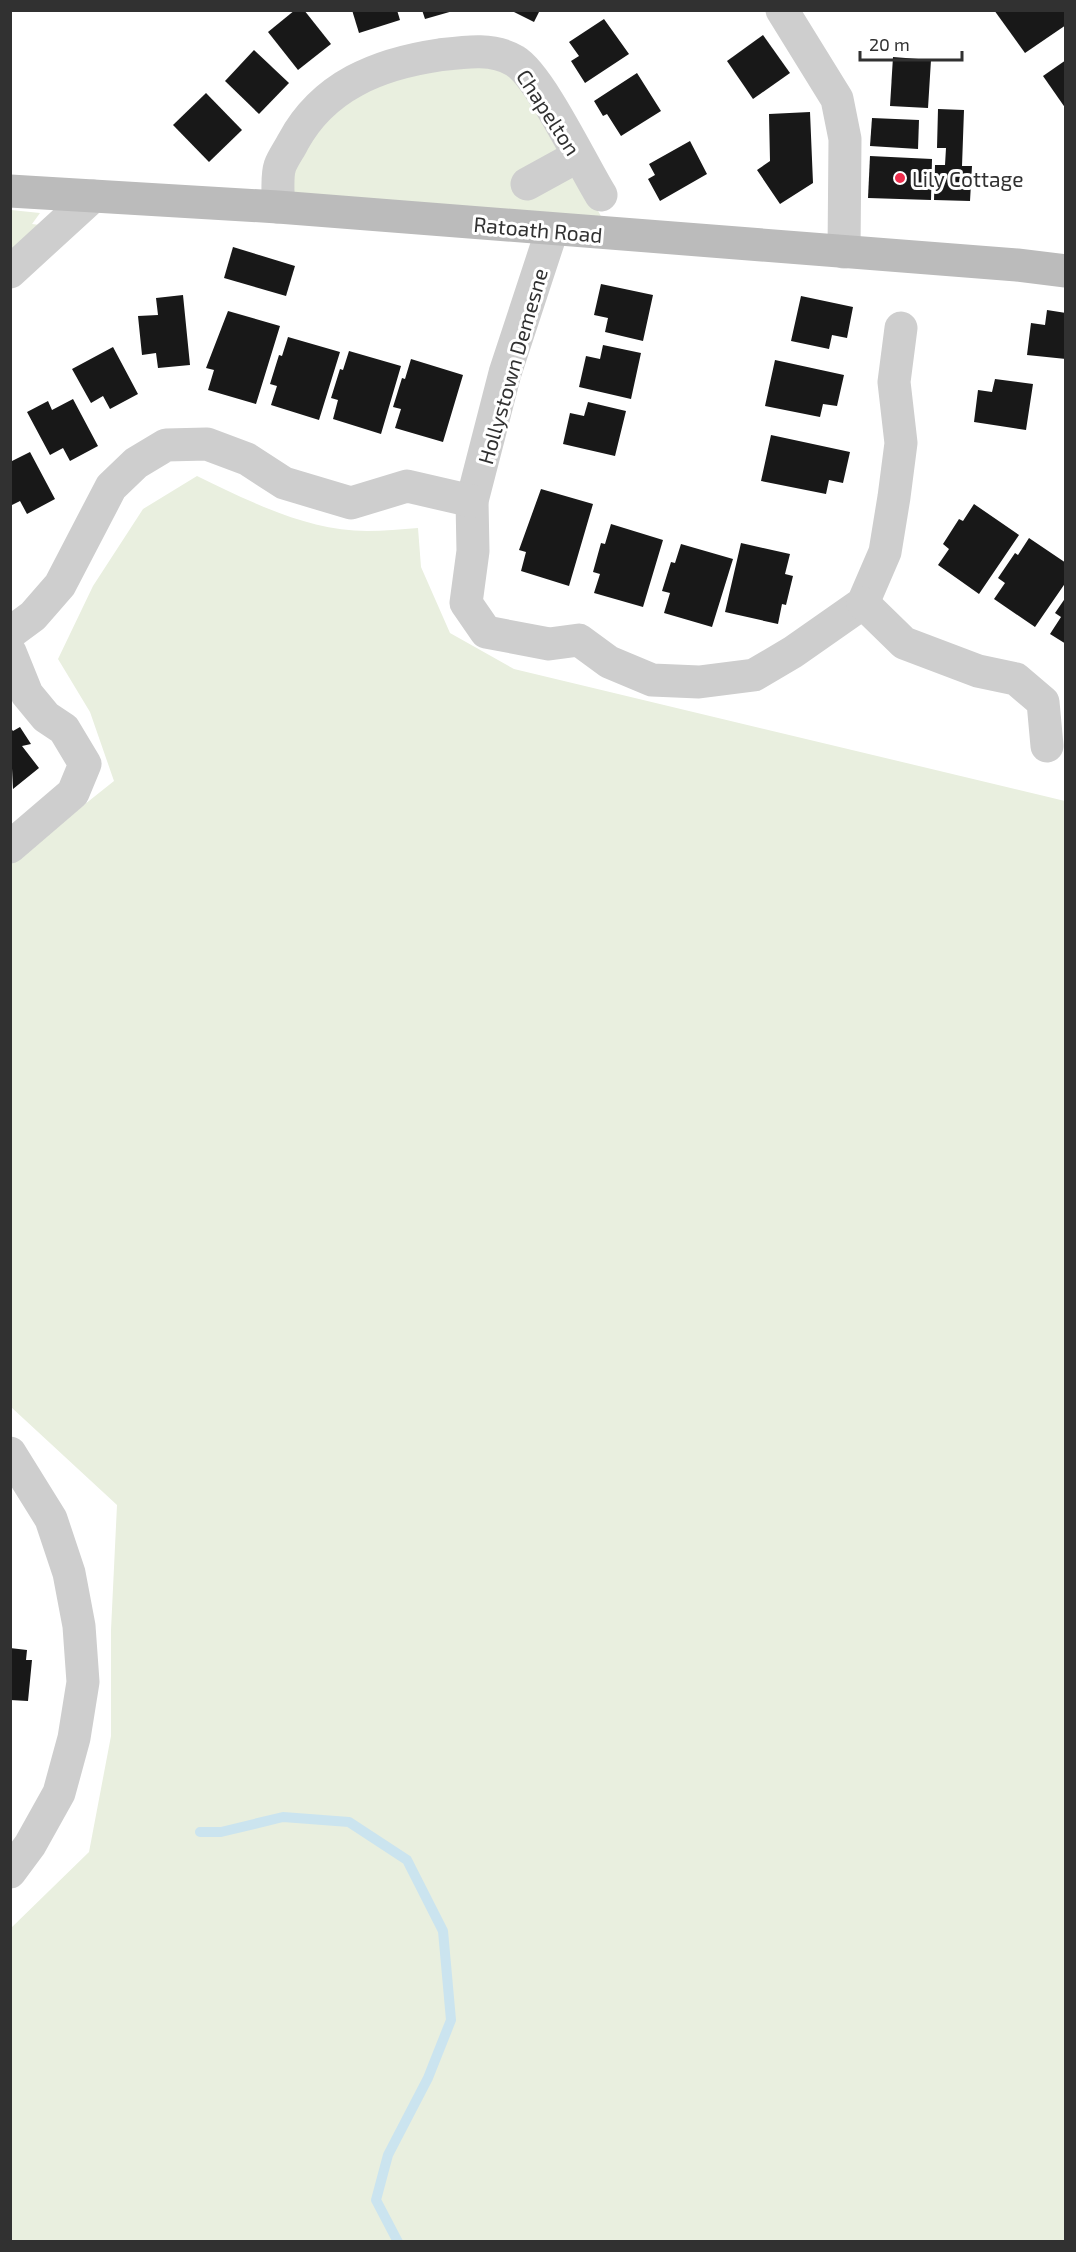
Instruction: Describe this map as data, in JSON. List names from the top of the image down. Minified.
{"streets":{"street":["Chapelton","Ratoath Road","Hollystown Demesne"]},"crossings":[["Chapelton","Ratoath Road"],["Ratoath Road","Hollystown Demesne"]],"places":["Lily Cottage"],"scale_bar":"20 m"}
